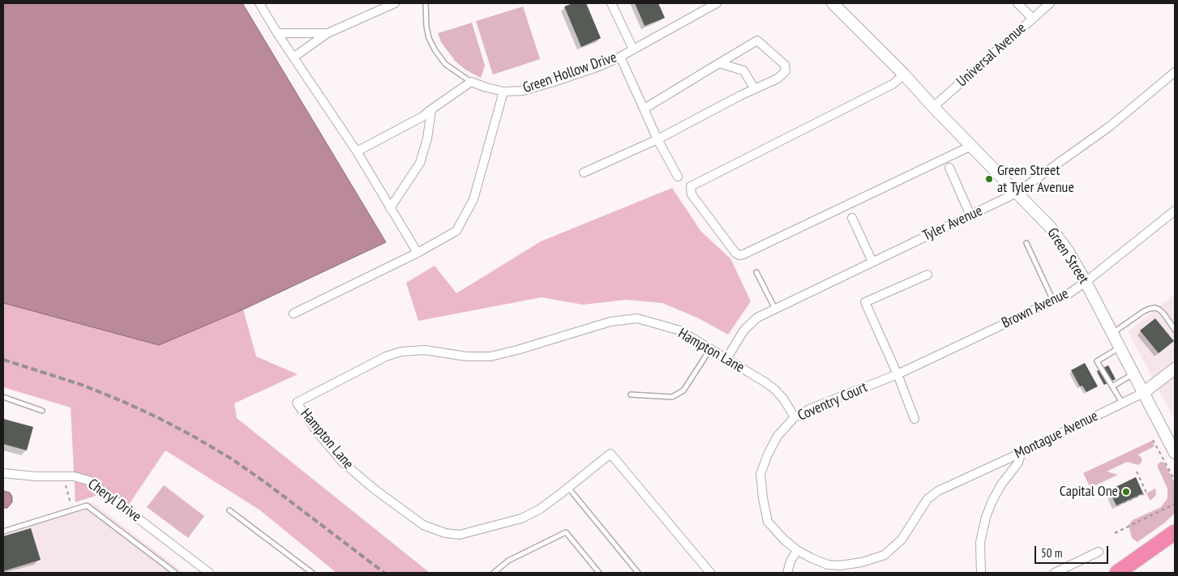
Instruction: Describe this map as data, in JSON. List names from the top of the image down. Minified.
{"streets":{"street":["Universal Avenue","Green Hollow Drive","Tyler Avenue","Green Street","Brown Avenue","Hampton Lane","Coventry Court","Montague Avenue","Cheryl Drive"]},"crossings":[["Universal Avenue","Green Street"],["Tyler Avenue","Green Street"],["Tyler Avenue","Hampton Lane"],["Green Street","Brown Avenue"],["Green Street","Montague Avenue"],["Brown Avenue","Coventry Court"],["Hampton Lane","Coventry Court"],["Coventry Court","Montague Avenue"]],"places":["Green Street at Tyler Avenue","Capital One"],"scale_bar":"50 m"}
